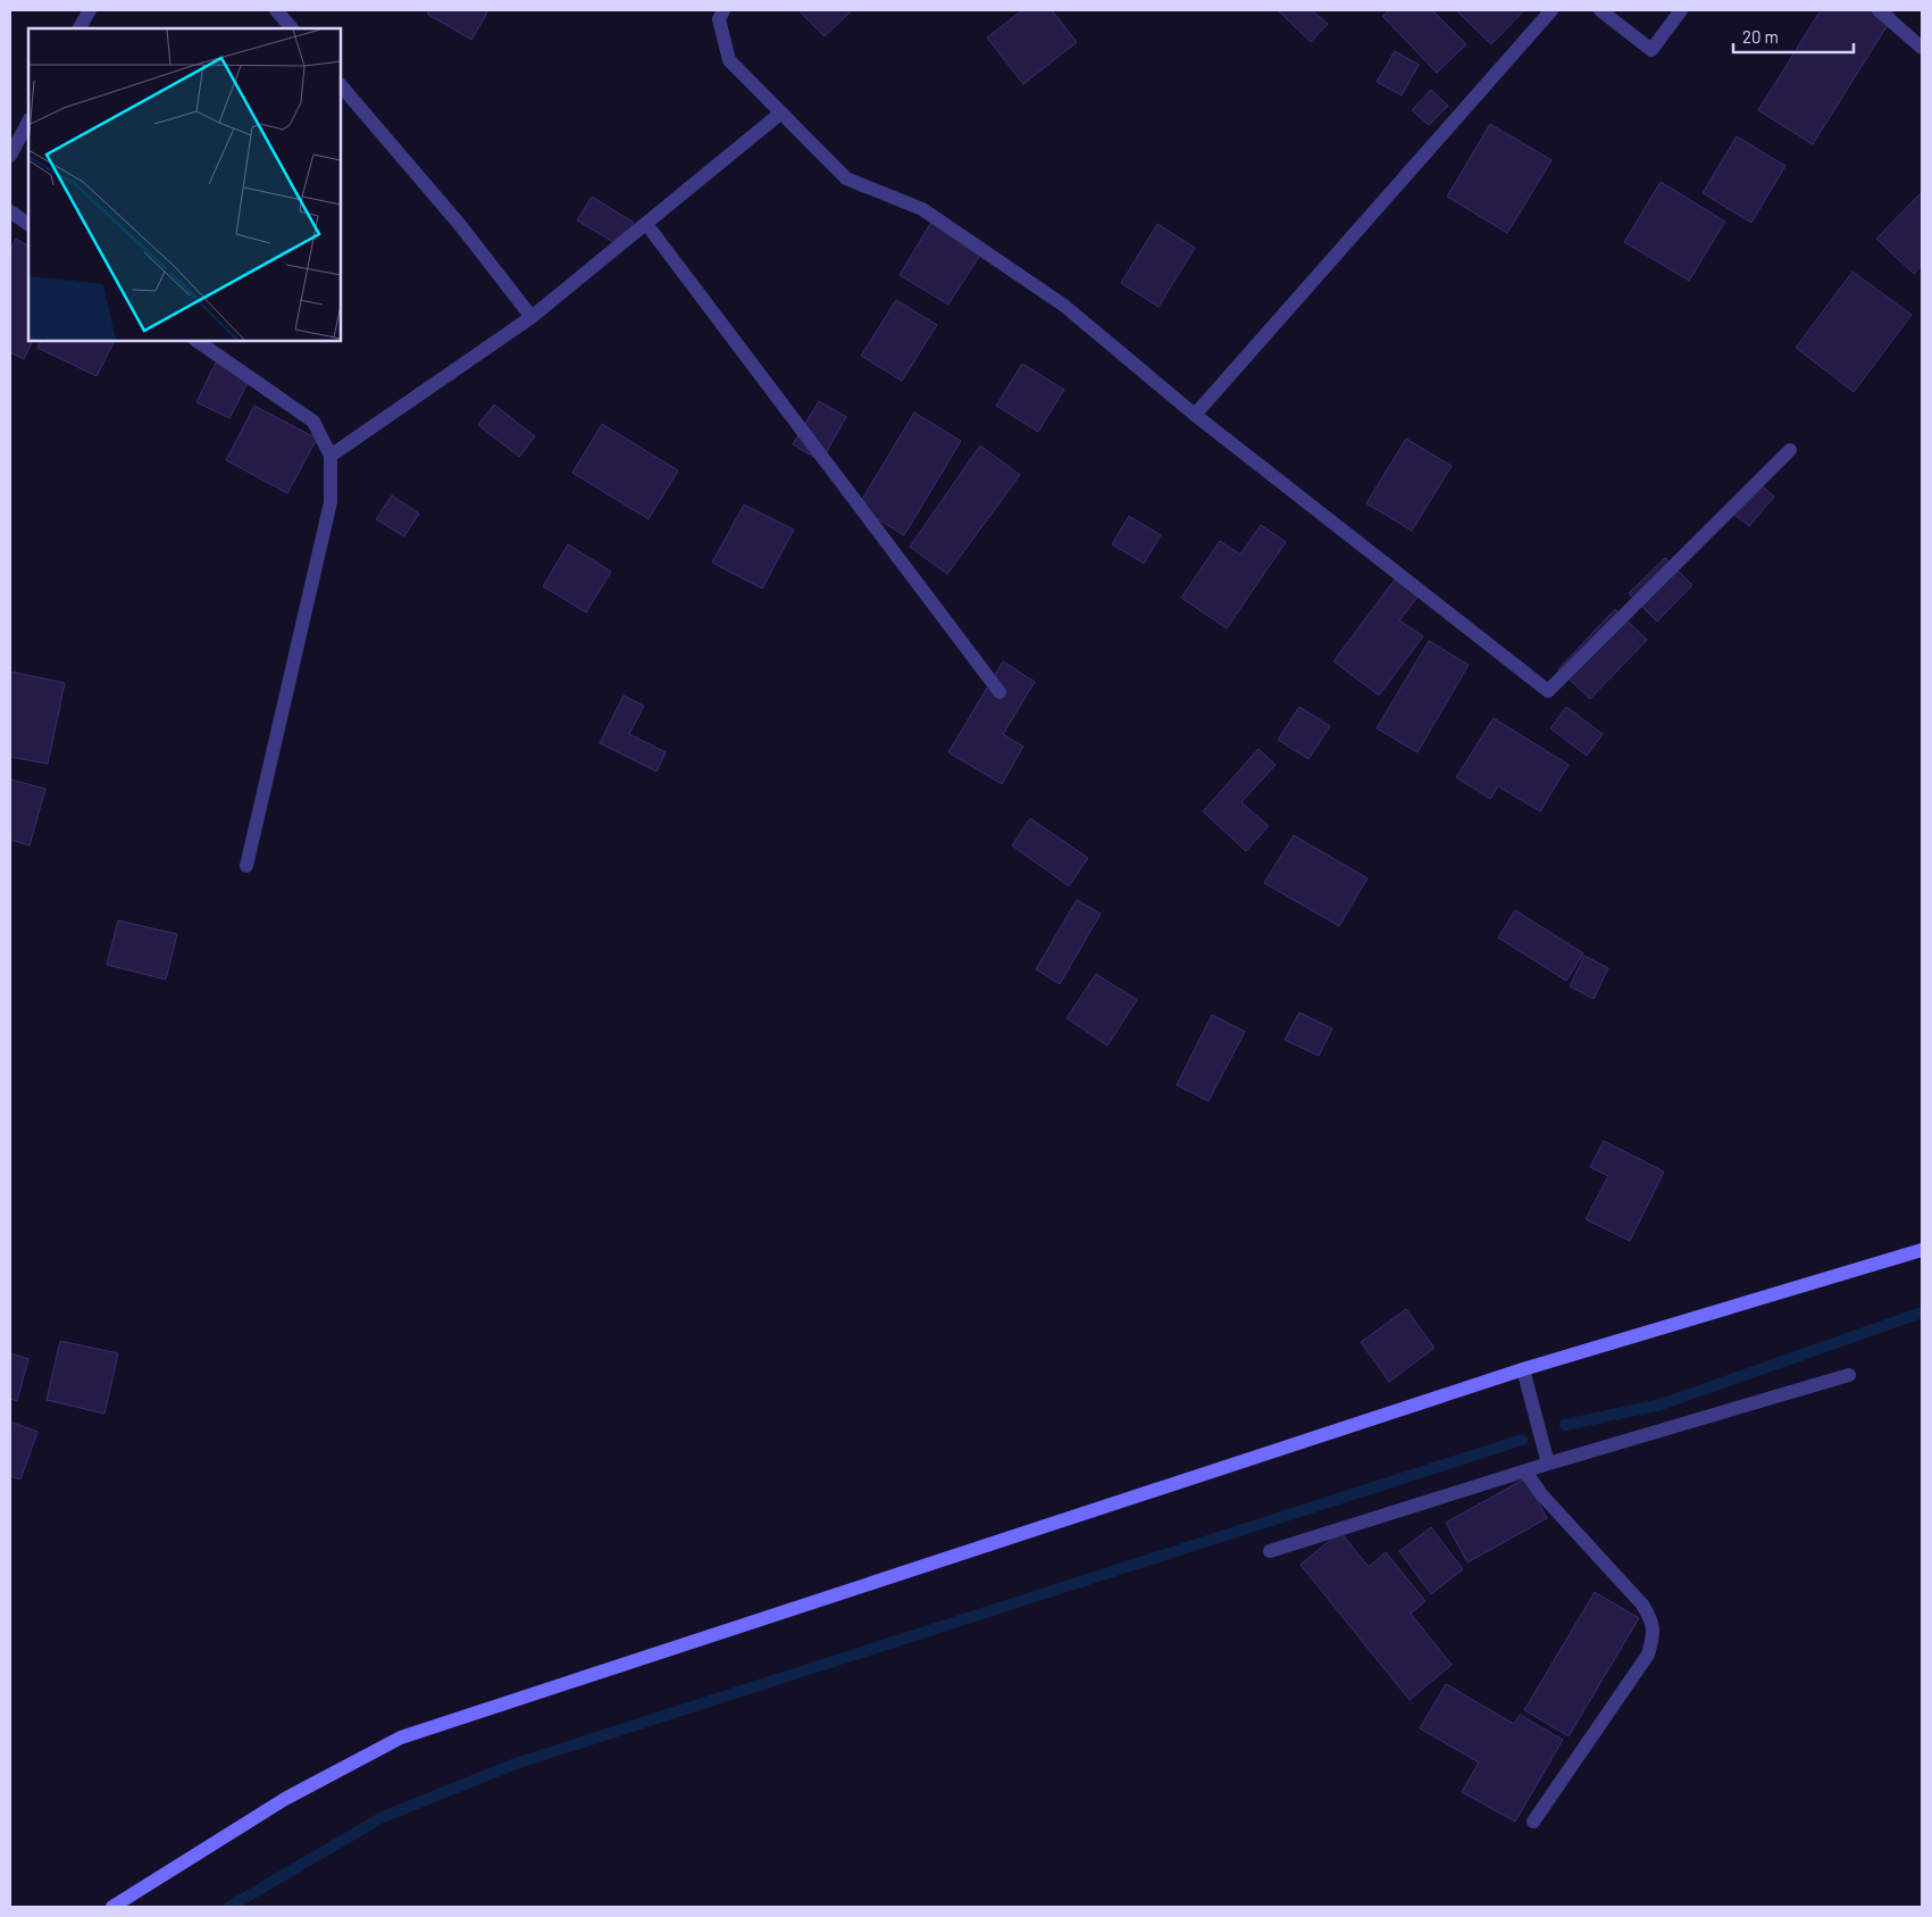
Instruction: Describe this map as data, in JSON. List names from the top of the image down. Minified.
{"scale_bar":"20 m"}
